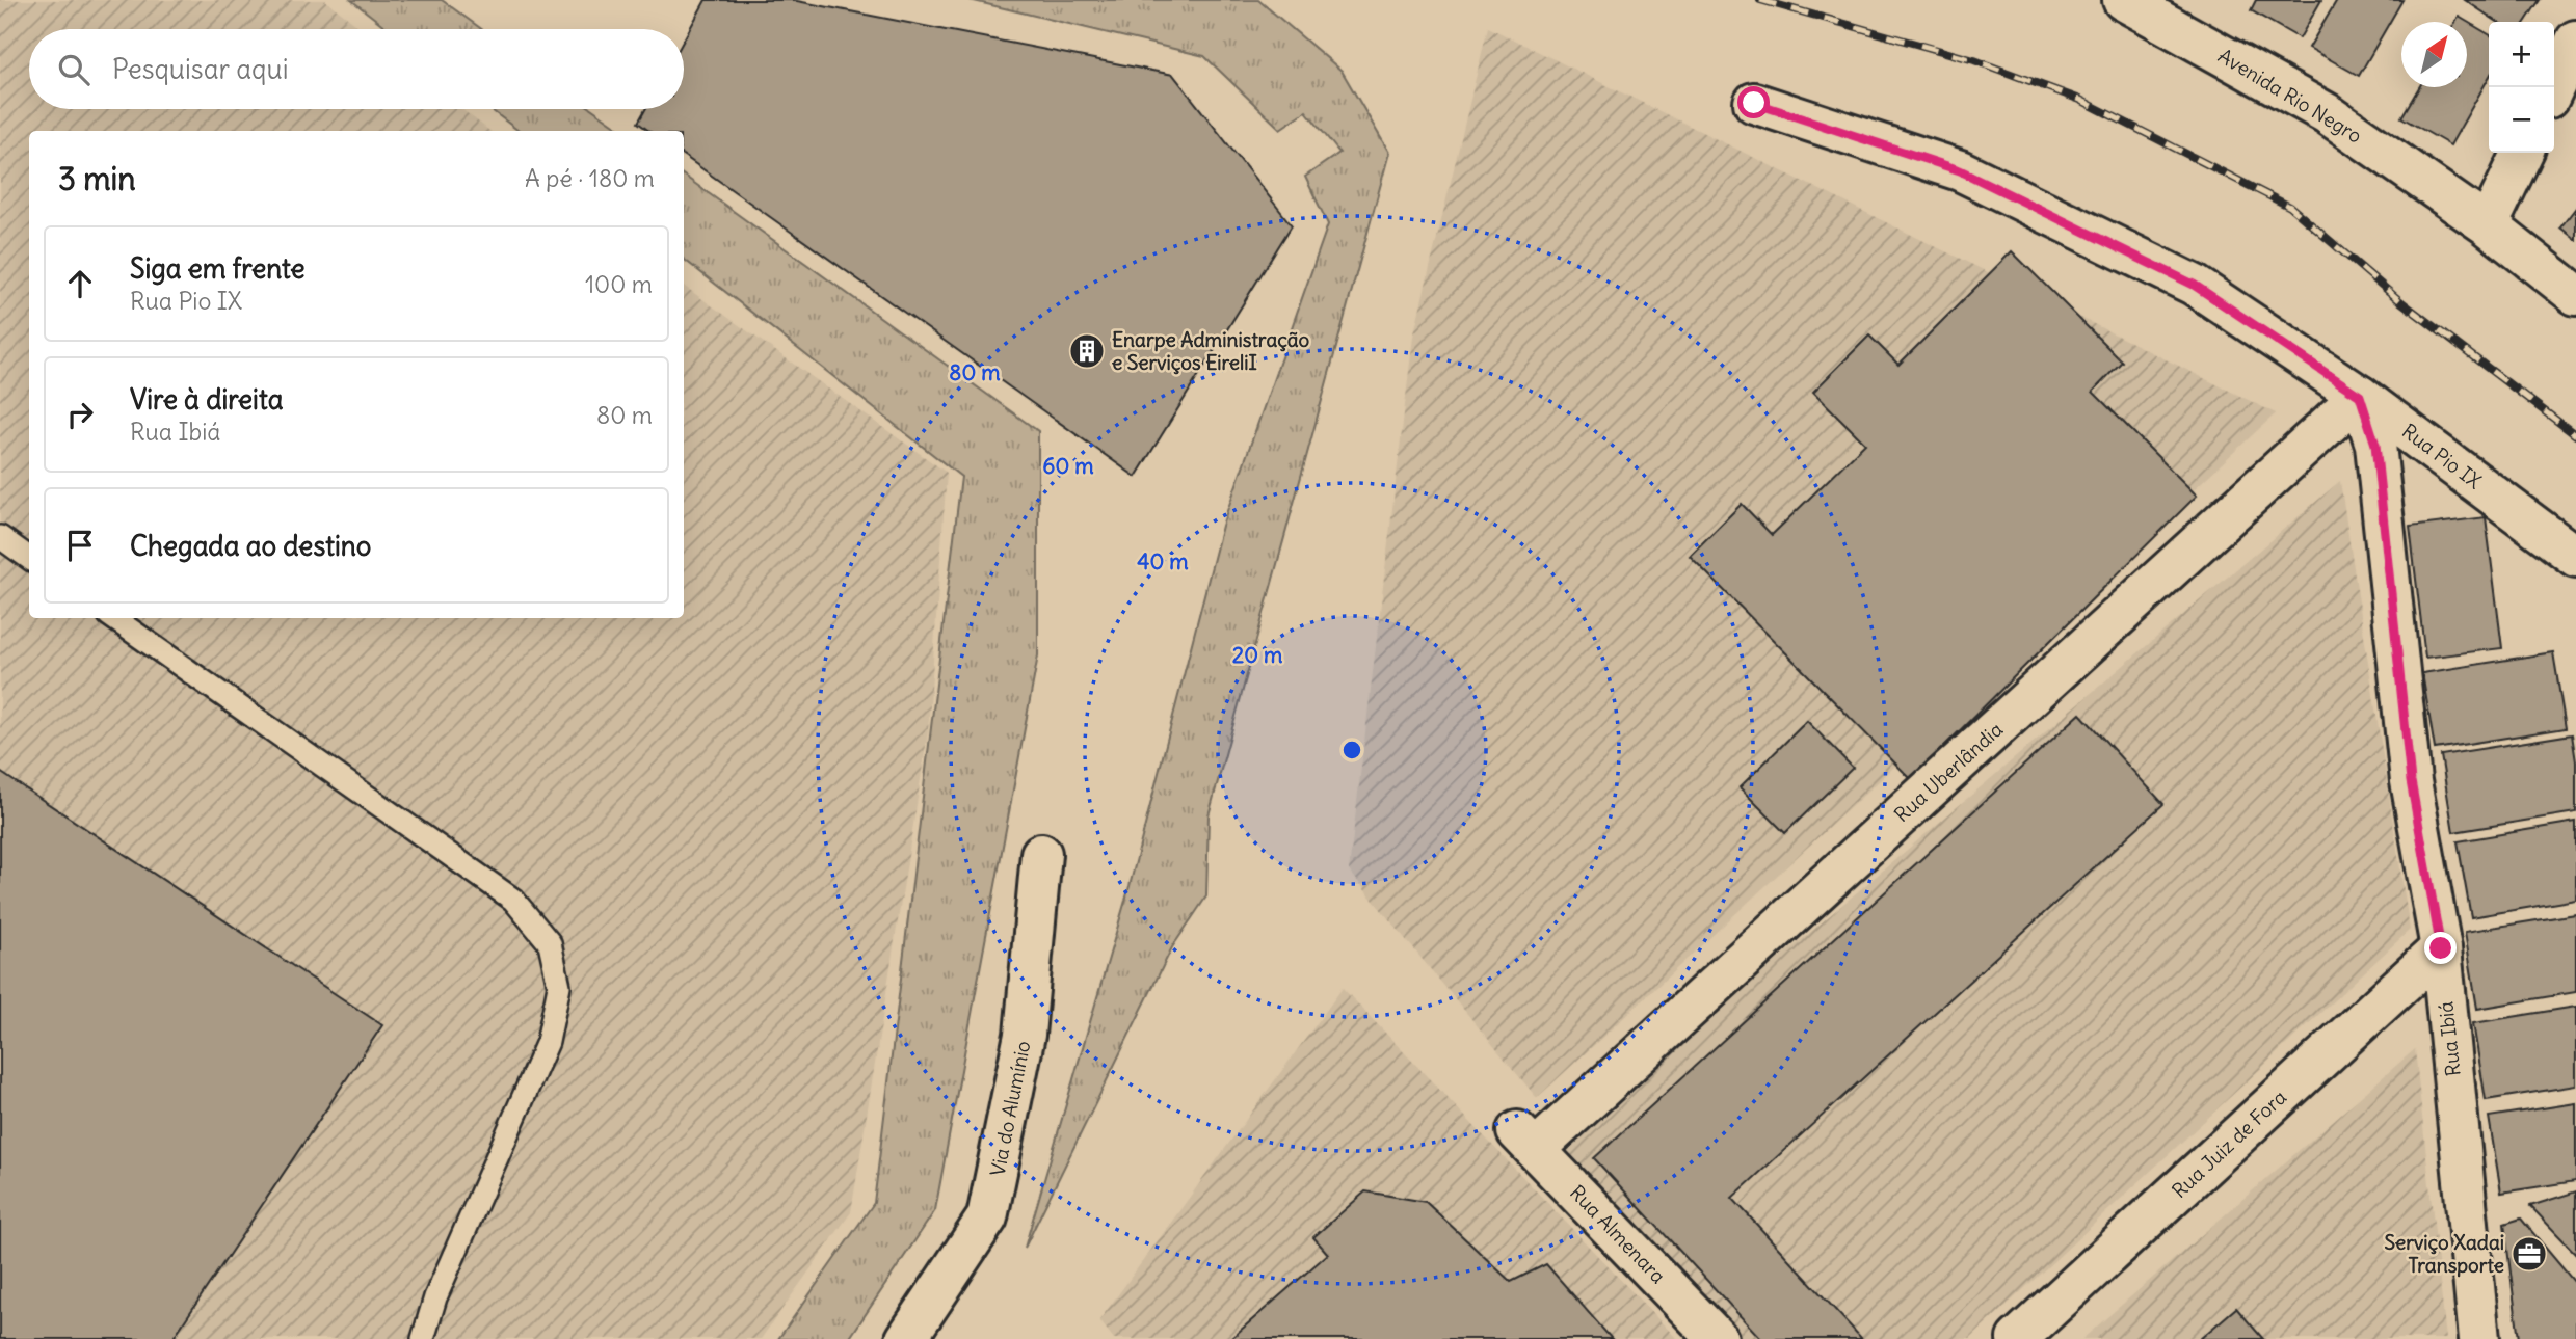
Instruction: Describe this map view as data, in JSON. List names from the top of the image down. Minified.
{"streets":{"street":["Avenida Rio Negro","Rua Pio IX","Rua Uberlândia","Rua Ibiá","Via do Alumínio","Rua Juiz de Fora","Rua Almenara"]},"crossings":[["Rua Pio IX","Rua Uberlândia"],["Rua Pio IX","Rua Ibiá"],["Rua Uberlândia","Rua Ibiá"],["Rua Uberlândia","Rua Almenara"],["Rua Ibiá","Rua Juiz de Fora"]],"places":{"building":["Enarpe Administração e Serviços EireliI"],"office":["Serviço Xadai Transporte"]},"north":"top right","page":{"map_buttons":["+","−"],"search":"Pesquisar aqui","heading":["3 min","A pé · 180 m"],"list":[["Siga em frente","Rua Pio IX","100 m"],["Vire à direita","Rua Ibiá","80 m"],"Chegada ao destino"]},"rings":["80 m","60 m","40 m","20 m"]}
